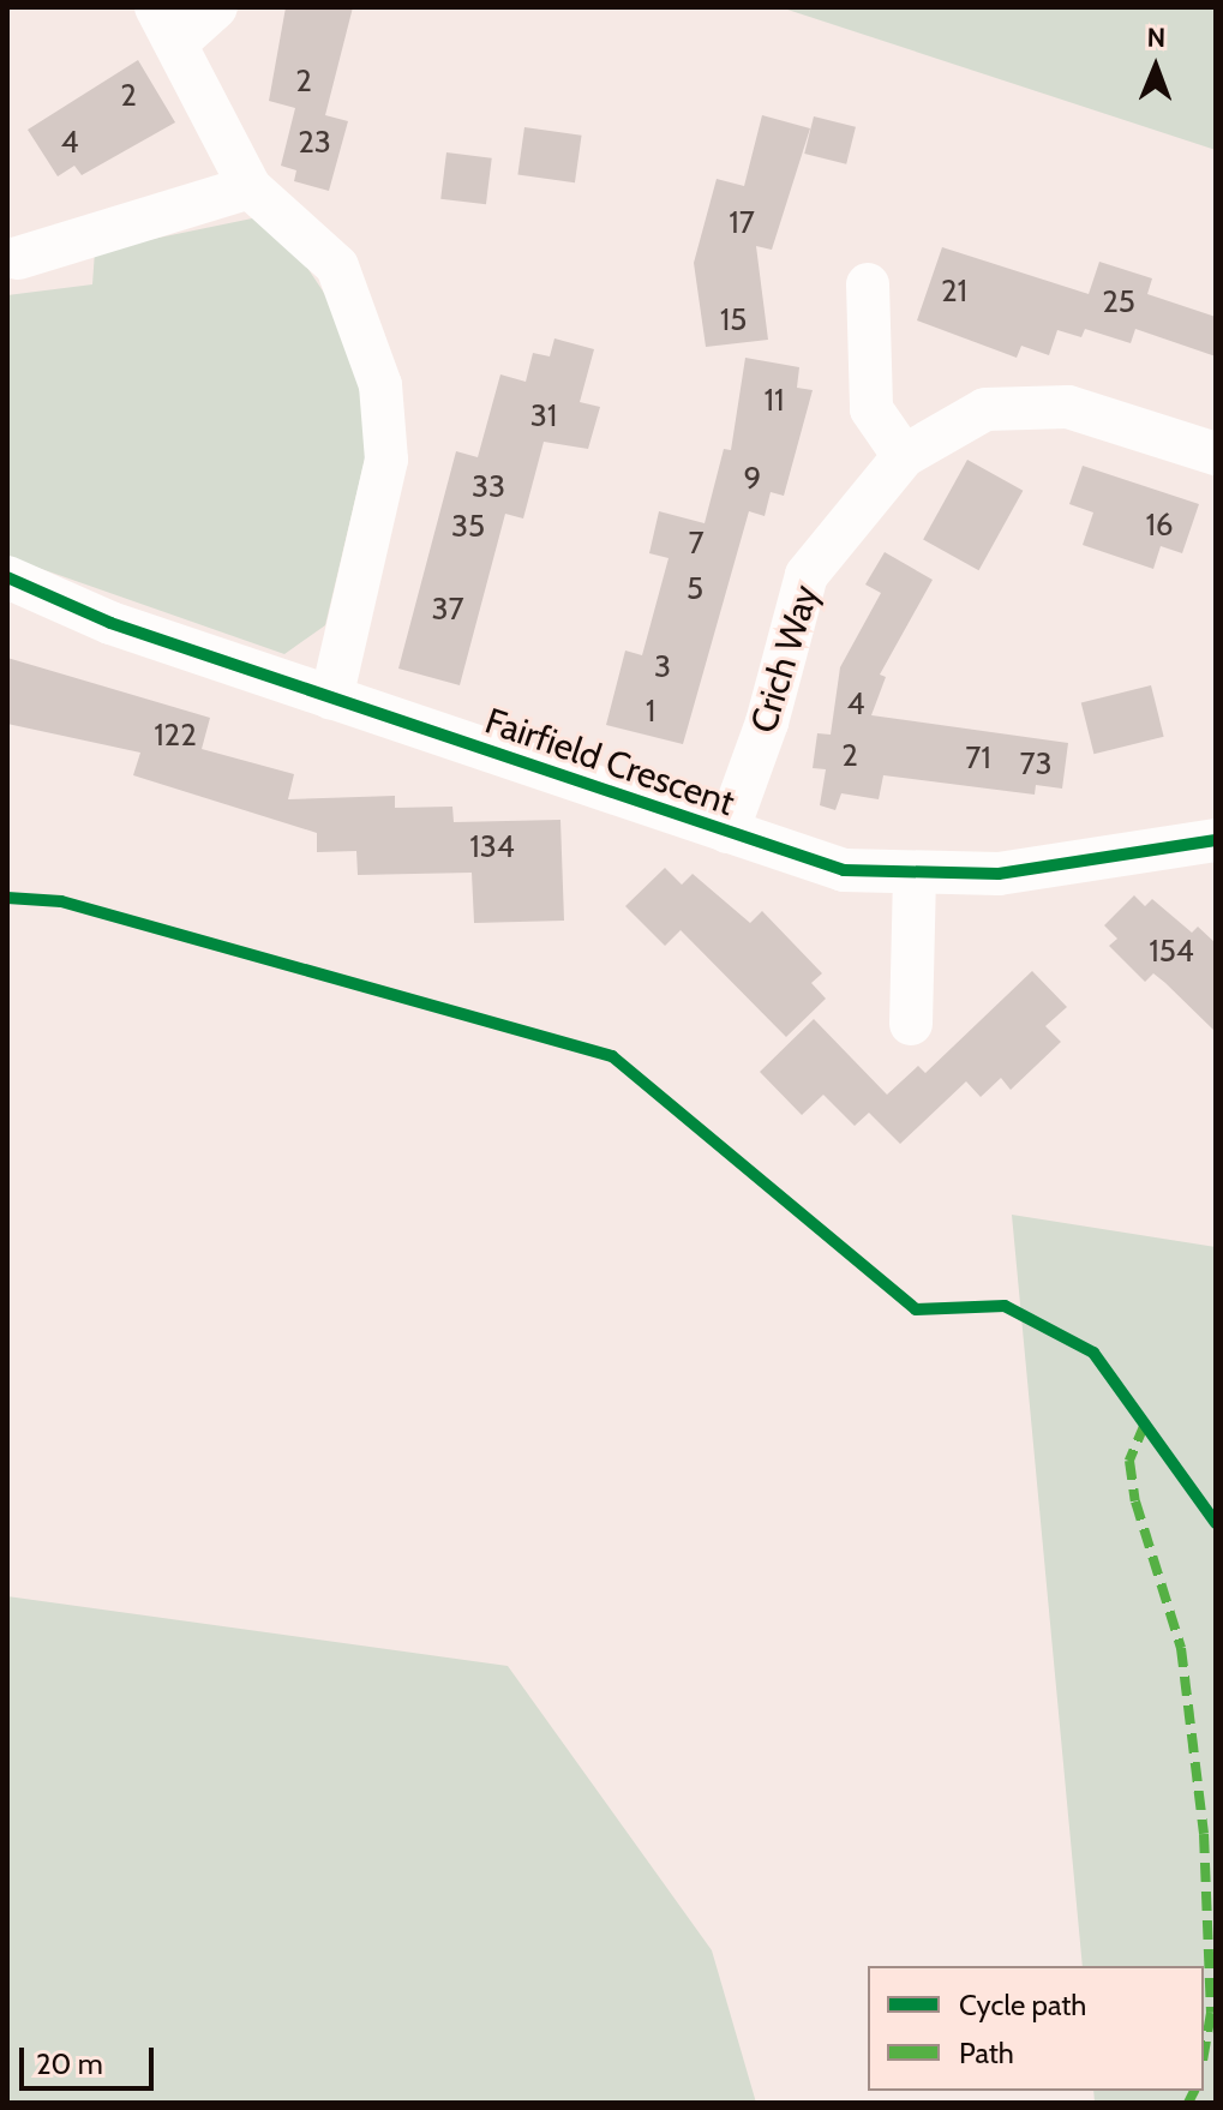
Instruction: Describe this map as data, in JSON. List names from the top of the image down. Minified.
{"streets":{"street":["Crich Way","Fairfield Crescent"]},"crossings":[["Crich Way","Fairfield Crescent"]],"house_numbers":["2","2","4","23","17","21","25","15","11","31","9","33","16","35","7","5","37","3","4","1","122","2","71","73","134","154"],"legend":["Cycle path","Path"],"scale_bar":"20 m","north":"top"}
